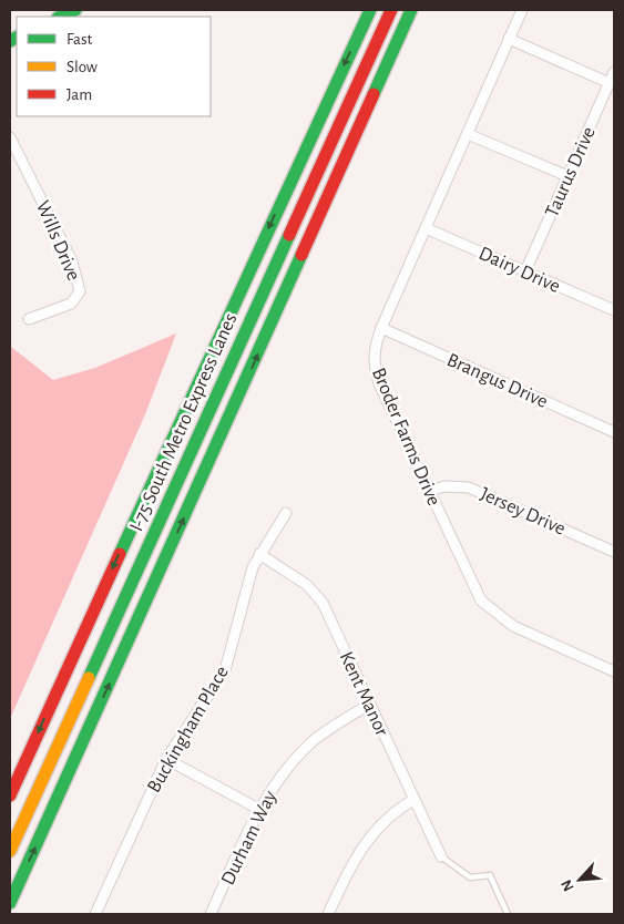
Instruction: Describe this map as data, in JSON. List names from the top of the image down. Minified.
{"streets":{"main road":["I-75 South Metro Express Lanes"],"street":["Taurus Drive","Wills Drive","Dairy Drive","Brangus Drive","Broder Farms Drive","Jersey Drive","Kent Manor","Buckingham Place","Durham Way"]},"crossings":[["Taurus Drive","Dairy Drive"],["Dairy Drive","Broder Farms Drive"],["Brangus Drive","Broder Farms Drive"],["Broder Farms Drive","Jersey Drive"],["Kent Manor","Buckingham Place"],["Kent Manor","Durham Way"]],"legend":["Fast","Slow","Jam"],"north":"bottom left"}
